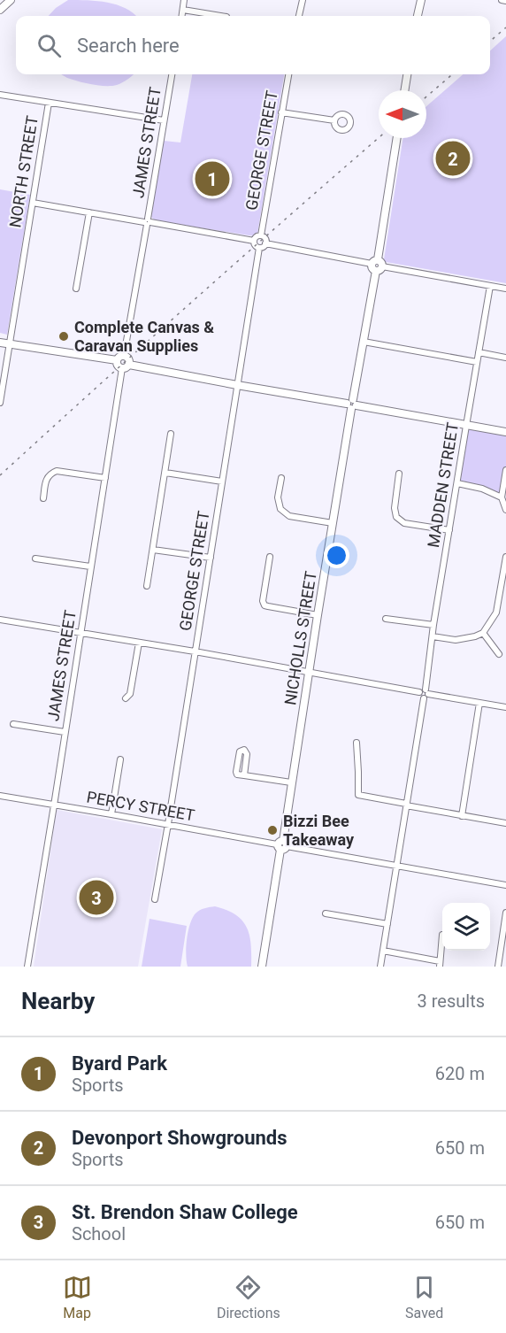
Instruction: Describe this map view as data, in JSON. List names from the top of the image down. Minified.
{"streets":{"street":["JAMES STREET","GEORGE STREET","NORTH STREET","MADDEN STREET","NICHOLLS STREET","PERCY STREET"]},"crossings":[["JAMES STREET","PERCY STREET"],["GEORGE STREET","PERCY STREET"],["MADDEN STREET","PERCY STREET"],["NICHOLLS STREET","PERCY STREET"]],"places":["Complete Canvas & Caravan Supplies","Bizzi Bee Takeaway"],"north":"left","page":{"search":"Search here","pins":["2","1","3"],"heading":["Nearby","3 results"],"list":[{"mark":"1","name":"Byard Park","note":"Sports","value":"620 m"},{"mark":"2","name":"Devonport Showgrounds","note":"Sports","value":"650 m"},{"mark":"3","name":"St. Brendon Shaw College","note":"School","value":"650 m"}],"nav":["Map","Directions","Saved"]}}
